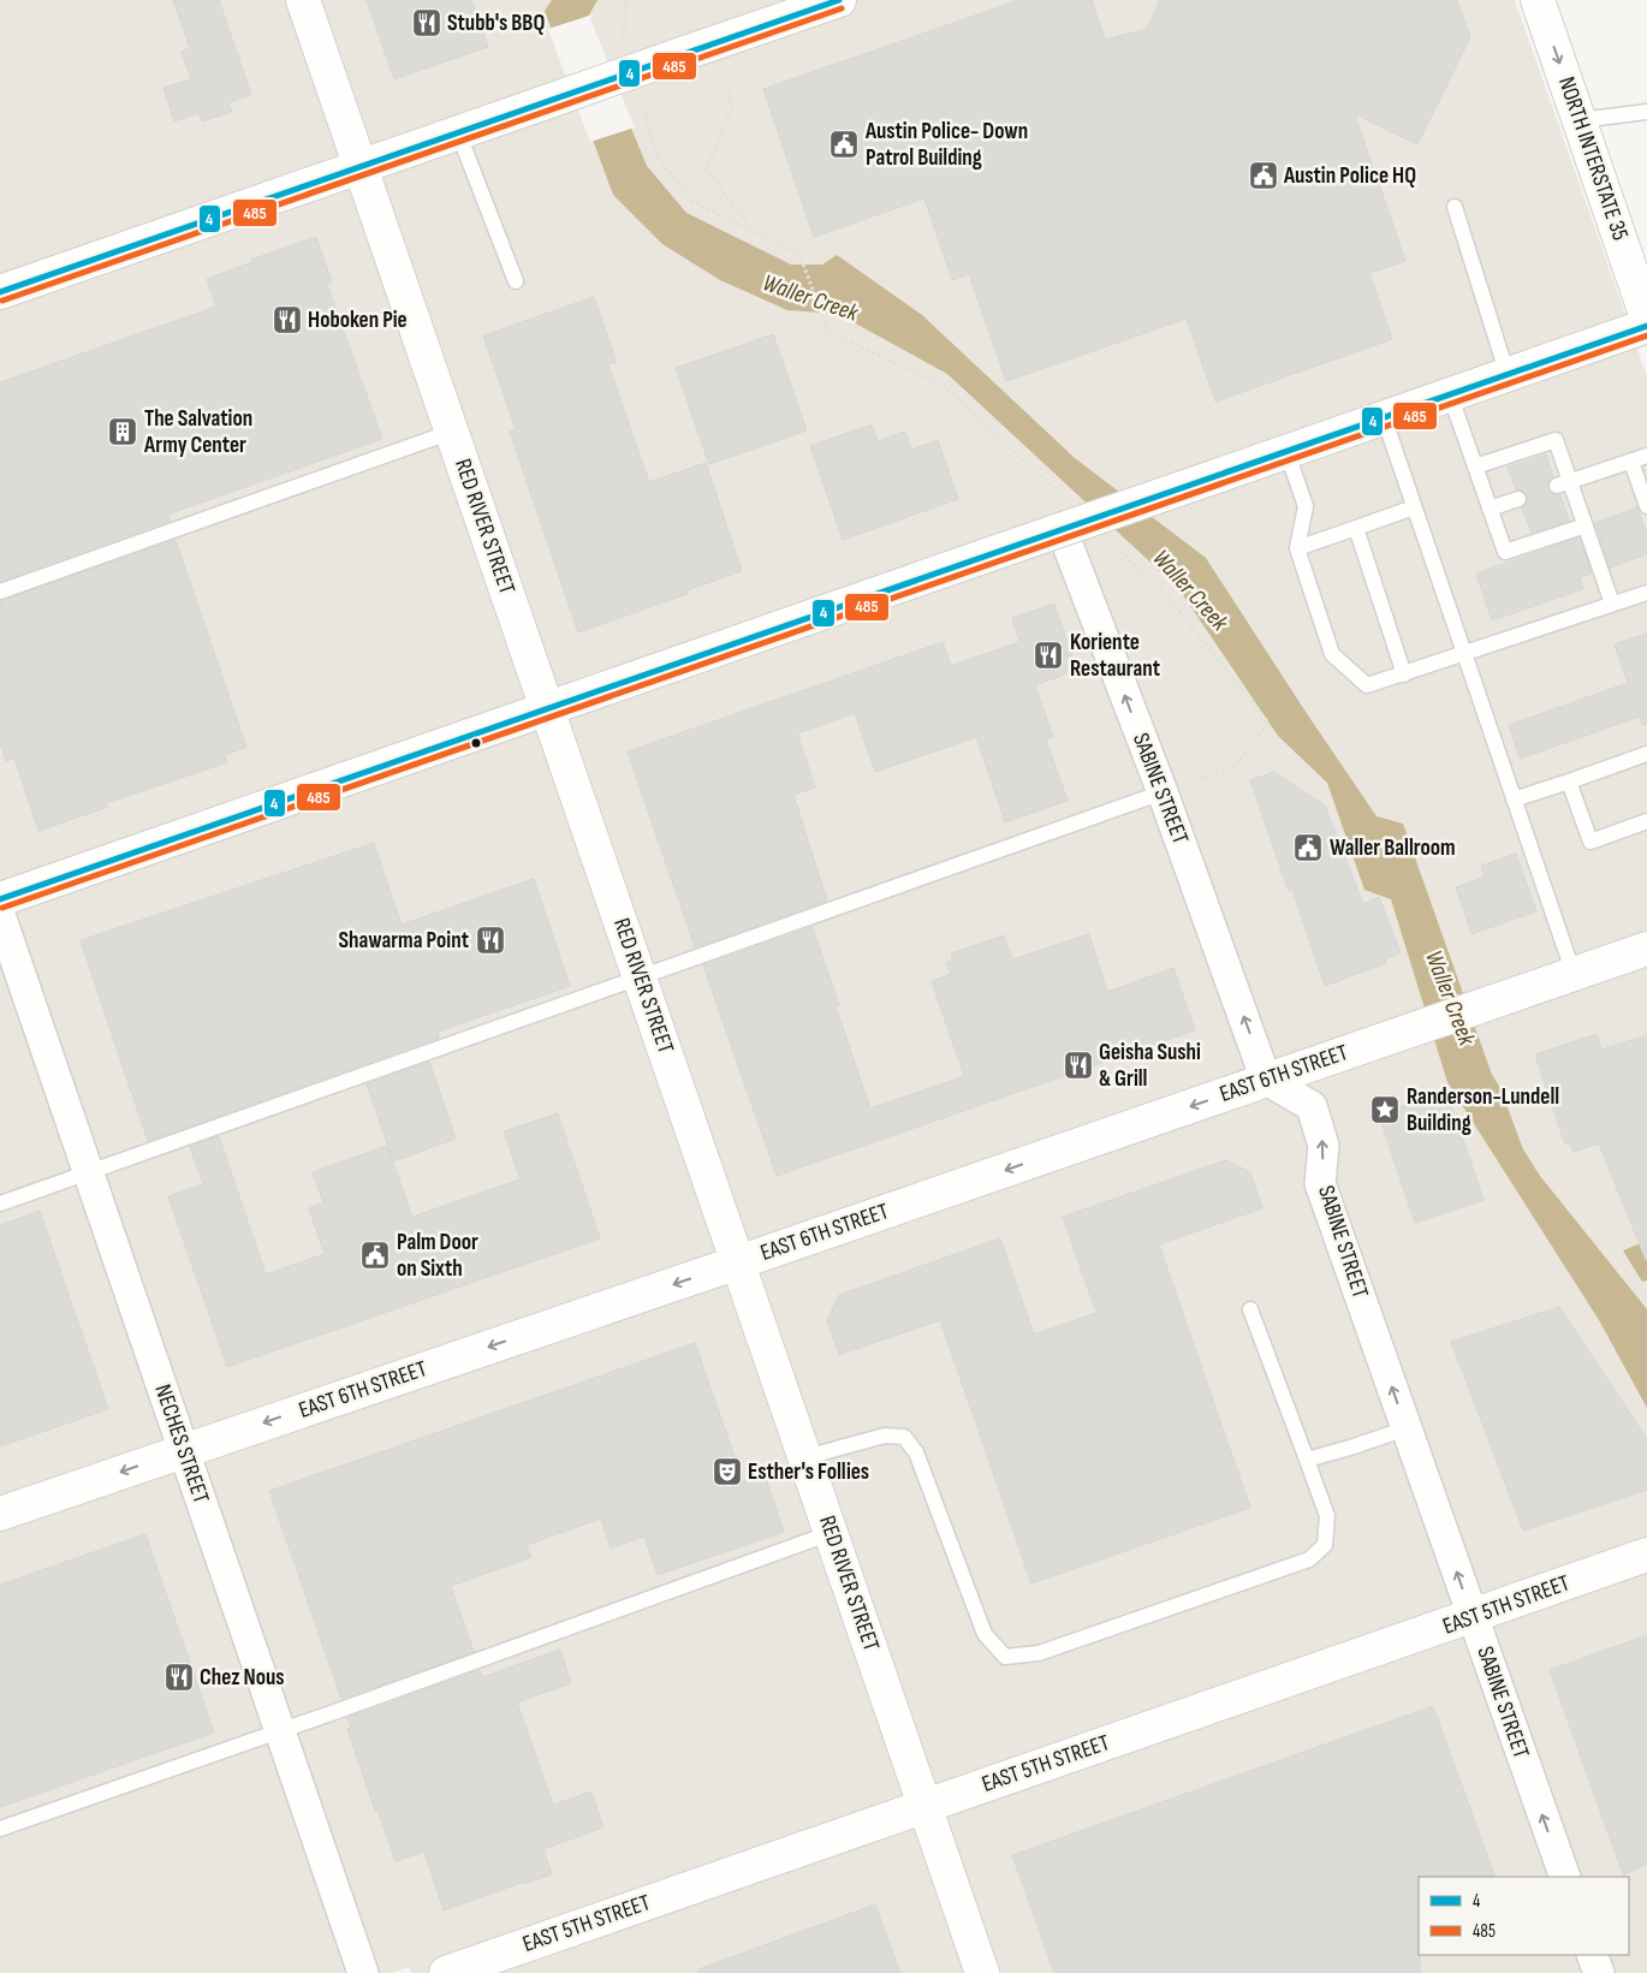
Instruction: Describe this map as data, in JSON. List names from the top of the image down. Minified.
{"streets":{"main road":["NORTH INTERSTATE 35","RED RIVER STREET","EAST 6TH STREET","EAST 5TH STREET"],"street":["SABINE STREET","NECHES STREET"]},"crossings":[["RED RIVER STREET","EAST 6TH STREET"],["RED RIVER STREET","EAST 5TH STREET"],["SABINE STREET","EAST 6TH STREET"],["SABINE STREET","EAST 5TH STREET"],["EAST 6TH STREET","NECHES STREET"]],"one_way":["NORTH INTERSTATE 35","SABINE STREET","EAST 6TH STREET"],"water":["Waller Creek"],"places":{"restaurant":["Stubb's BBQ","Hoboken Pie","Koriente Restaurant","Shawarma Point","Geisha Sushi & Grill","Chez Nous"],"public building":["Austin Police- Down Patrol Building","Austin Police HQ","Waller Ballroom","Palm Door on Sixth"],"building":["The Salvation Army Center"],"place":["Randerson-Lundell Building"],"theatre":["Esther's Follies"]},"lines":["transit line 4","transit line 485"],"legend":["4","485"]}
